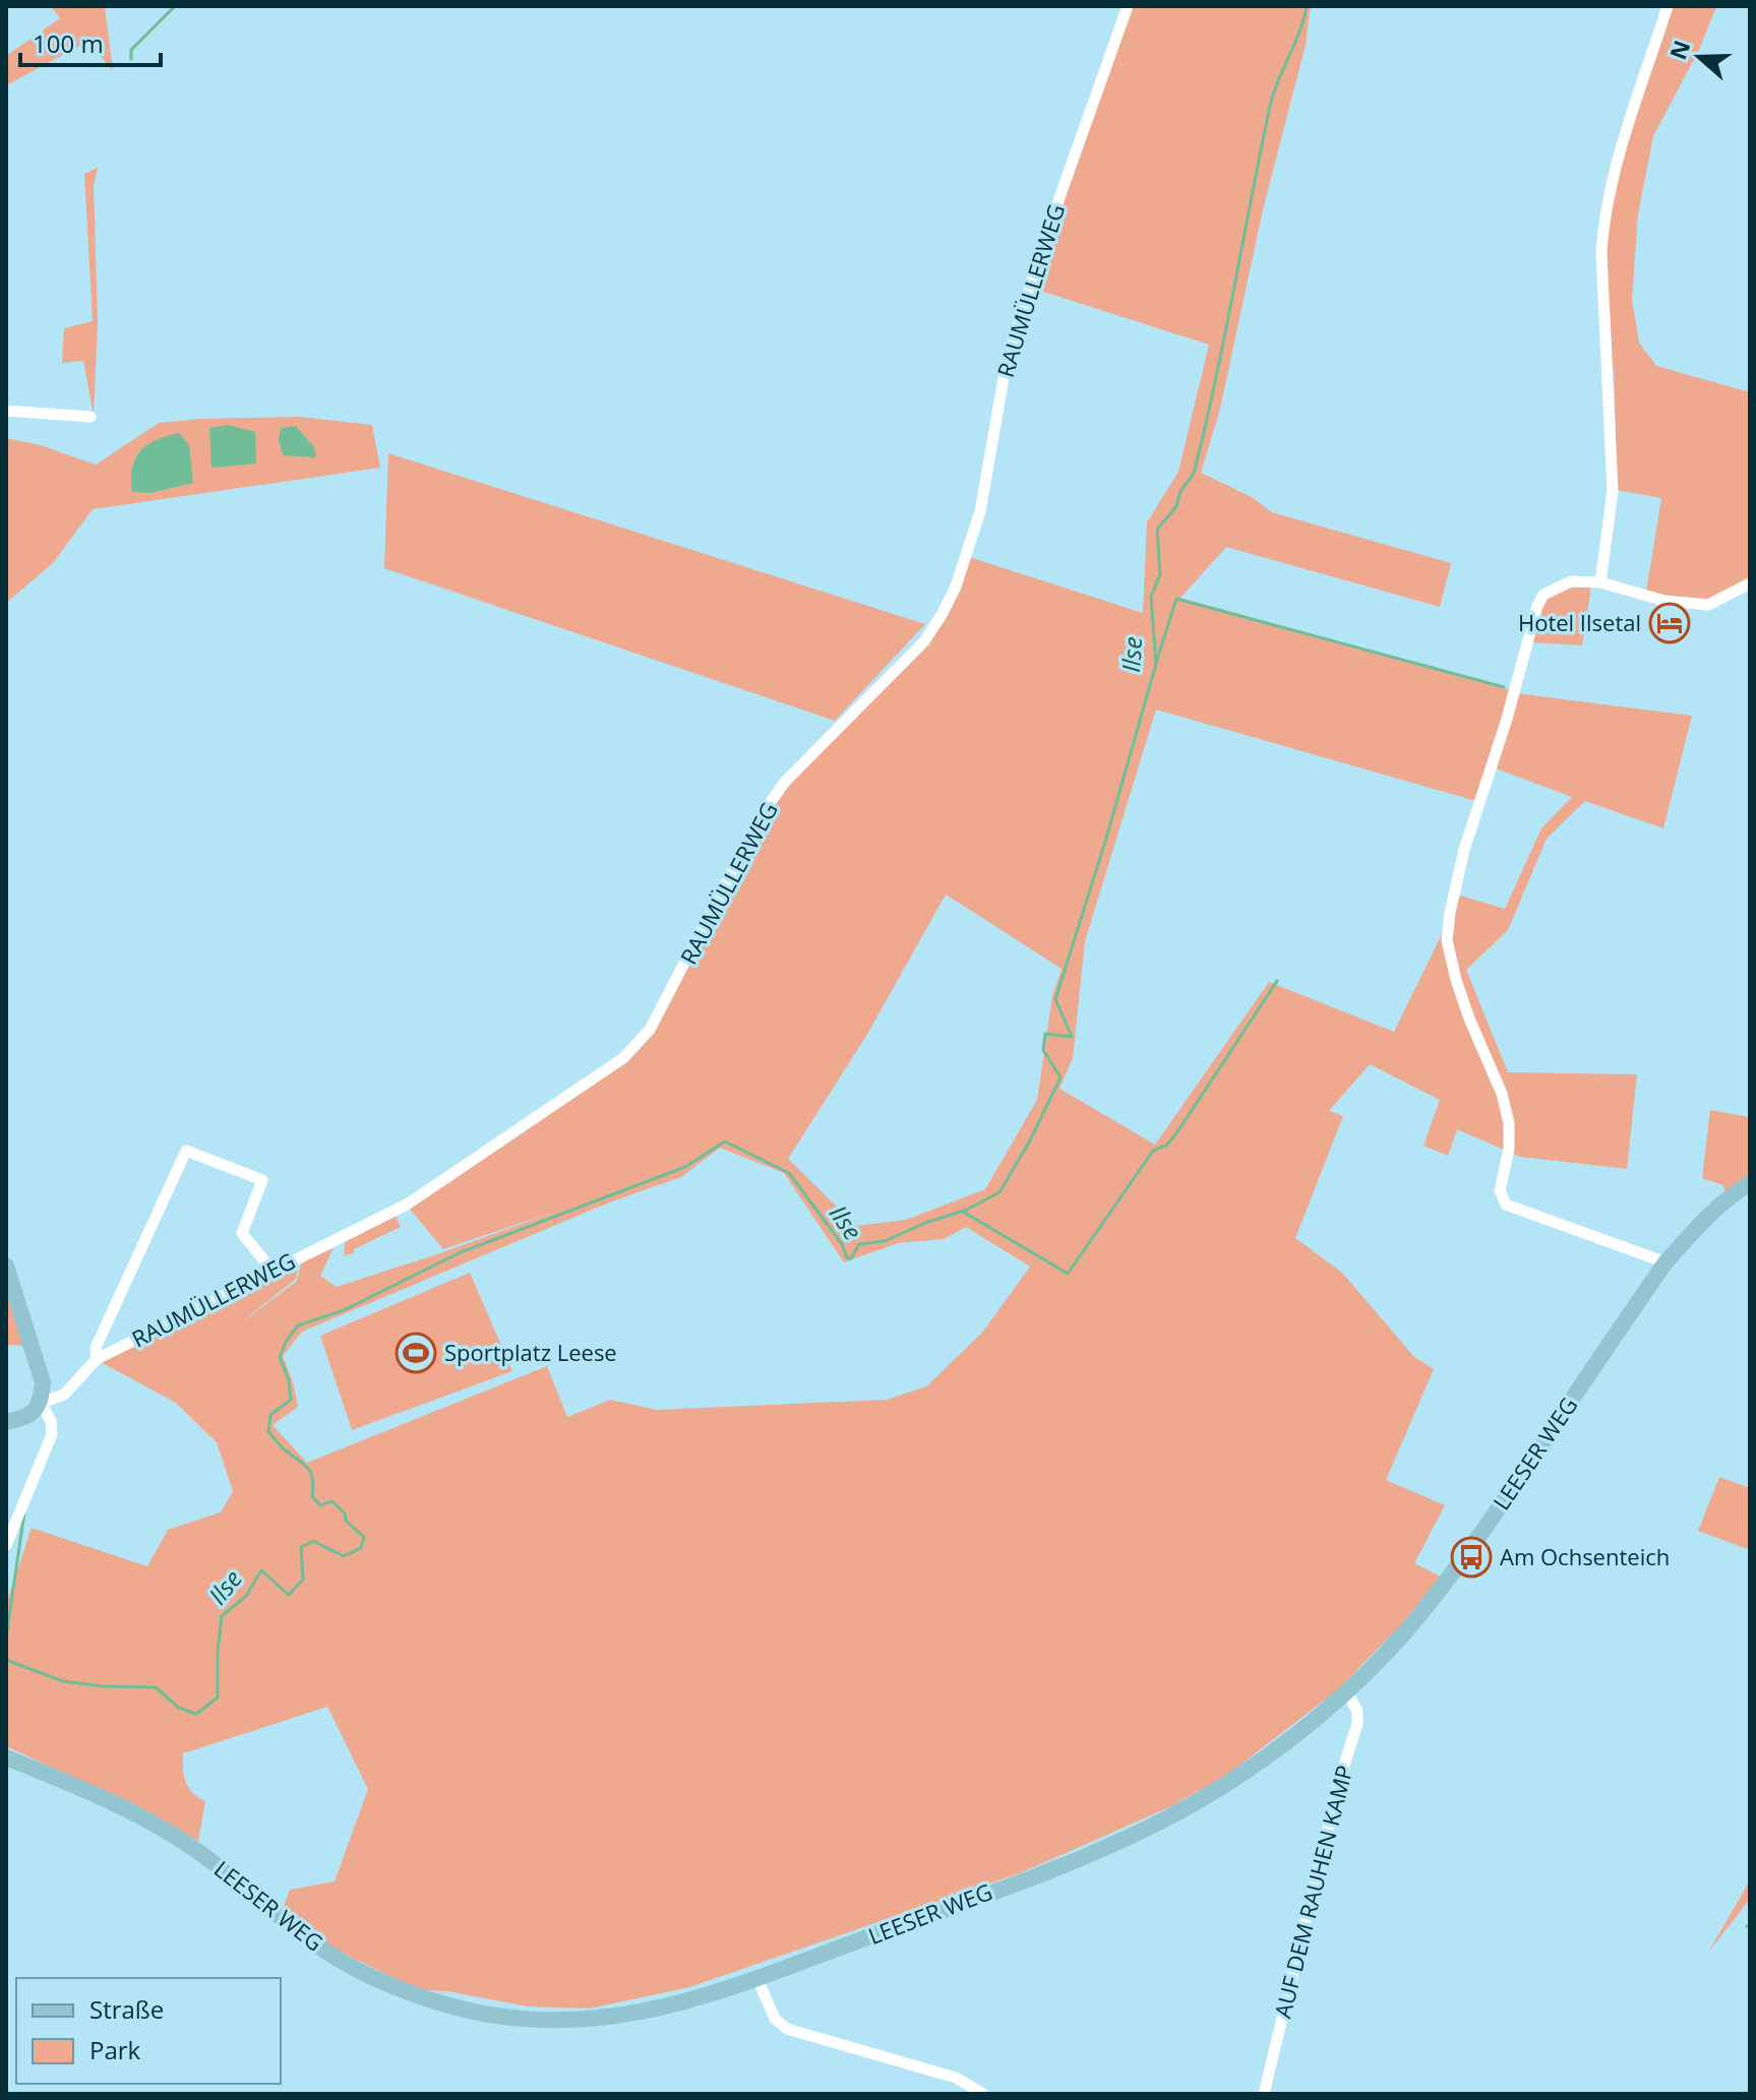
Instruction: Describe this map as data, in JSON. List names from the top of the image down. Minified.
{"streets":{"street":["RAUMÜLLERWEG","LEESER WEG","AUF DEM RAUHEN KAMP"]},"crossings":[["LEESER WEG","AUF DEM RAUHEN KAMP"]],"water":["Ilse"],"places":{"hotel":["Hotel Ilsetal"],"sports":["Sportplatz Leese"],"bus stop":["Am Ochsenteich"]},"legend":["Straße","Park"],"scale_bar":"100 m","north":"left"}
